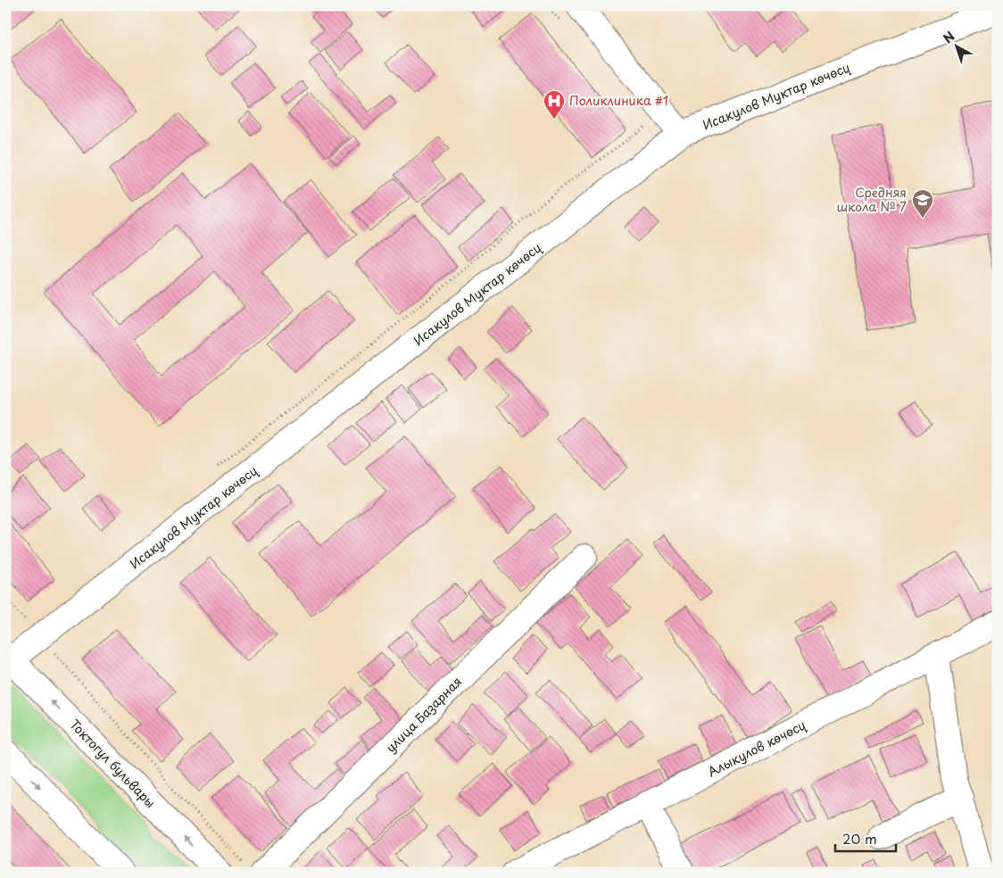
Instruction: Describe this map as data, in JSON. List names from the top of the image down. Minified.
{"streets":{"street":["Исакулов Муктар көчөсү","улица Базарная","Алыкулов көчөсү","Токтогул бульвары"]},"crossings":[["Исакулов Муктар көчөсү","Токтогул бульвары"]],"places":{"hospital":["Поликлиника #1"],"school or university":["Средняя школа № 7"]},"scale_bar":"20 m","north":"top left"}
